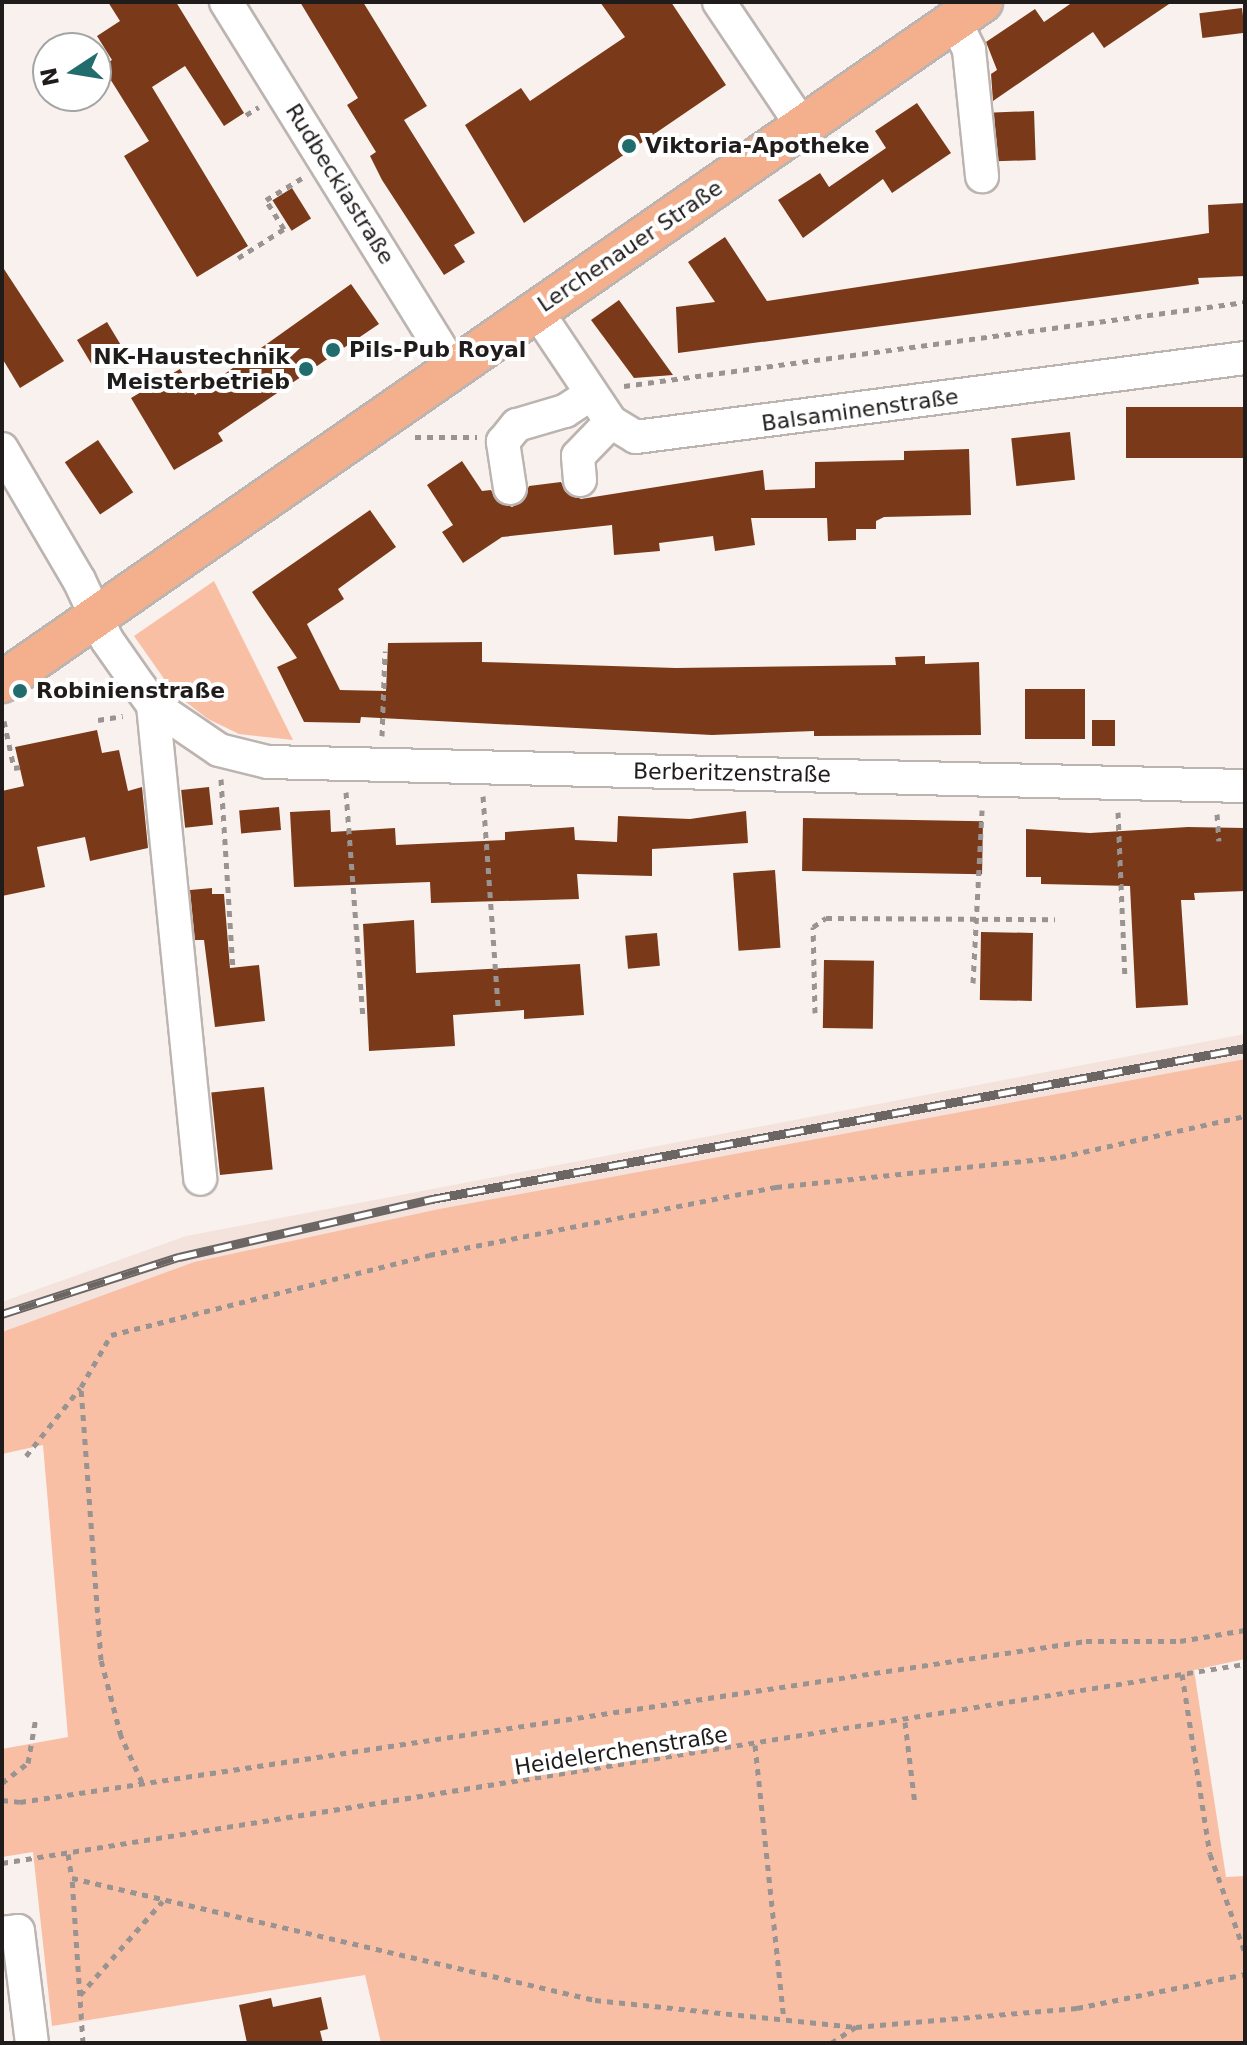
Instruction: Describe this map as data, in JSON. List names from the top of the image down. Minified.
{"streets":{"main road":["Lerchenauer Straße"],"street":["Rudbeckiastraße","Balsaminenstraße","Berberitzenstraße"],"path":["Heidelerchenstraße"]},"crossings":[["Rudbeckiastraße","Lerchenauer Straße"],["Lerchenauer Straße","Balsaminenstraße"],["Lerchenauer Straße","Berberitzenstraße"]],"places":["Viktoria-Apotheke","Pils-Pub Royal","NK-Haustechnik Meisterbetrieb","Robinienstraße"],"north":"left"}
